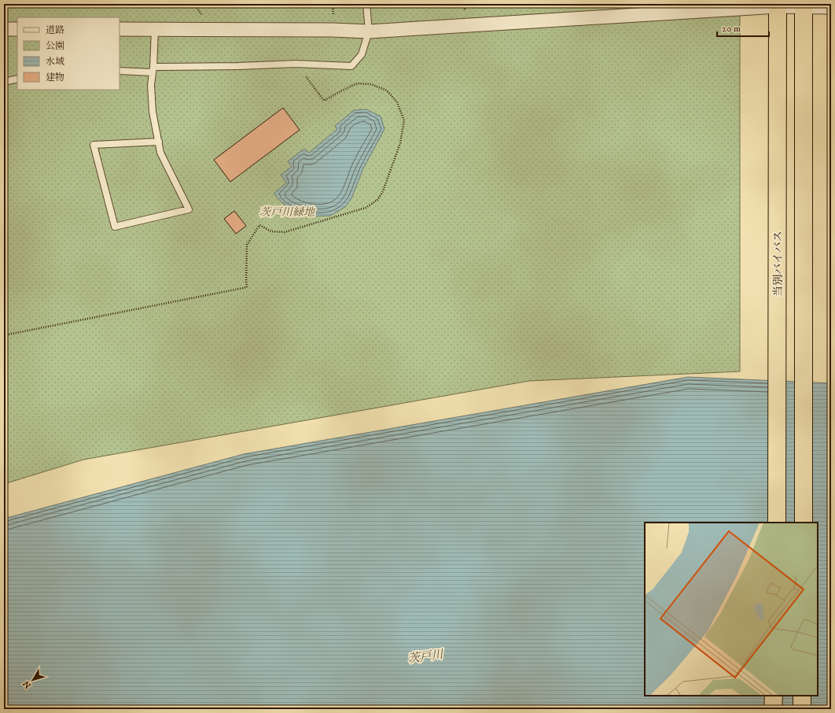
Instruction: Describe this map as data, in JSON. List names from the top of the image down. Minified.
{"streets":{"highway":["当別バイパス"]},"water":["茨戸川"],"parks":["茨戸川緑地"],"legend":["道路","公園","水域","建物"],"scale_bar":"20 m","north":"bottom left"}
